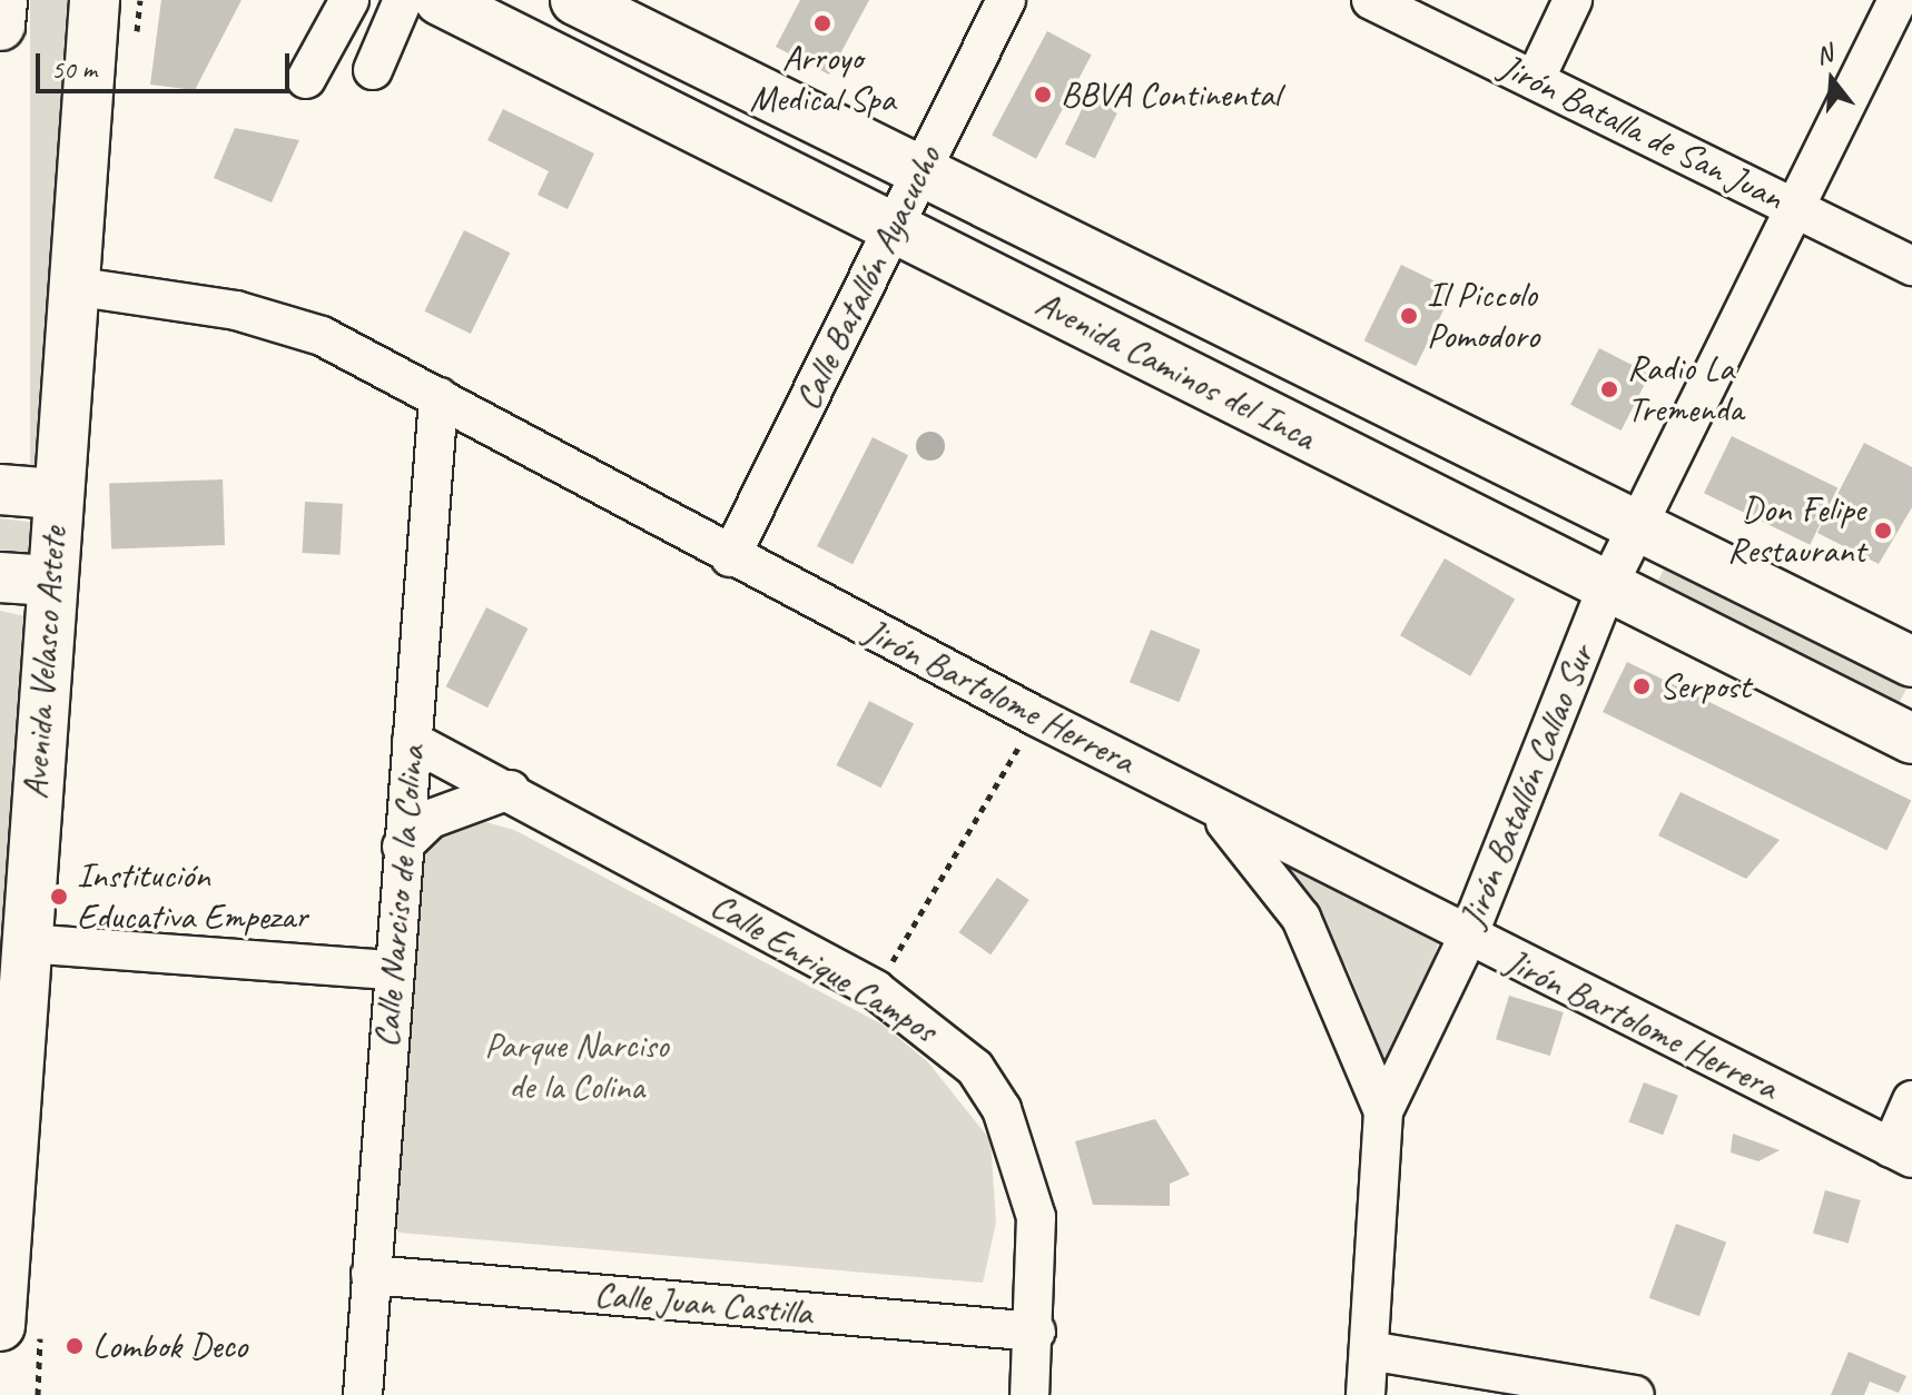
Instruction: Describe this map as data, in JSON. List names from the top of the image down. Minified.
{"streets":{"main road":["Avenida Caminos del Inca","Avenida Velasco Astete"],"street":["Jirón Batalla de San Juan","Calle Batallón Ayacucho","Jirón Bartolome Herrera","Jirón Batallón Callao Sur","Calle Narciso de la Colina","Calle Enrique Campos","Calle Juan Castilla"]},"crossings":[["Jirón Batalla de San Juan","Jirón Batallón Callao Sur"],["Calle Batallón Ayacucho","Avenida Caminos del Inca"],["Calle Batallón Ayacucho","Jirón Bartolome Herrera"],["Avenida Caminos del Inca","Jirón Batallón Callao Sur"],["Avenida Velasco Astete","Jirón Bartolome Herrera"],["Jirón Bartolome Herrera","Jirón Batallón Callao Sur"],["Jirón Bartolome Herrera","Calle Narciso de la Colina"],["Calle Narciso de la Colina","Calle Enrique Campos"],["Calle Narciso de la Colina","Calle Juan Castilla"],["Calle Enrique Campos","Calle Juan Castilla"]],"parks":["Parque Narciso de la Colina"],"places":["Arroyo Medical Spa","BBVA Continental","Il Piccolo Pomodoro","Radio La Tremenda","Don Felipe Restaurant","Serpost","Institución Educativa Empezar","Lombok Deco"],"scale_bar":"50 m","north":"top"}
